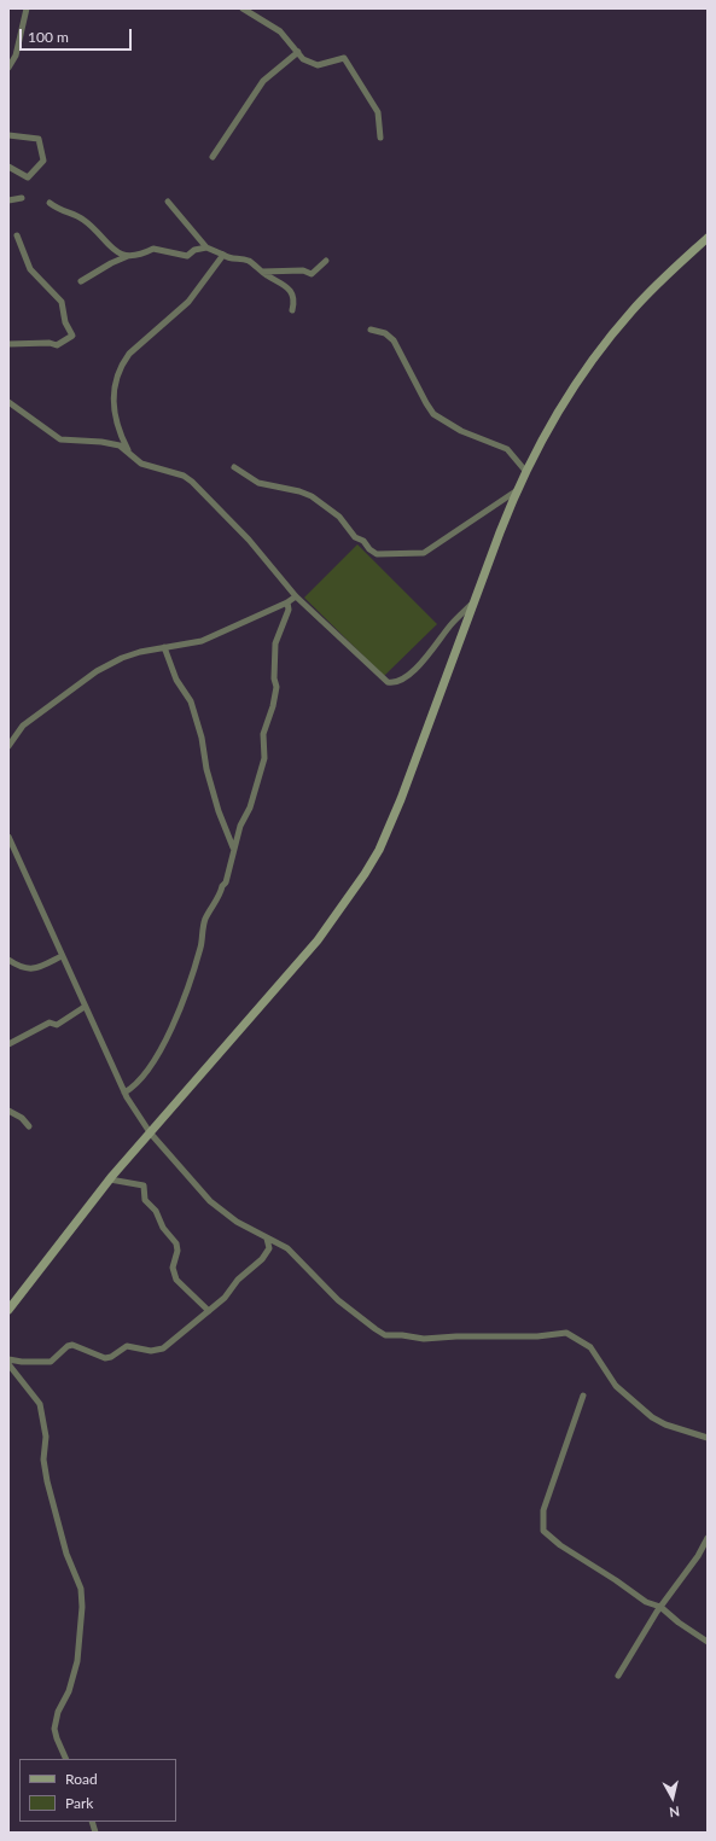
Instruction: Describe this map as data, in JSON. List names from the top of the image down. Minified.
{"legend":["Road","Park"],"scale_bar":"100 m","north":"bottom"}
